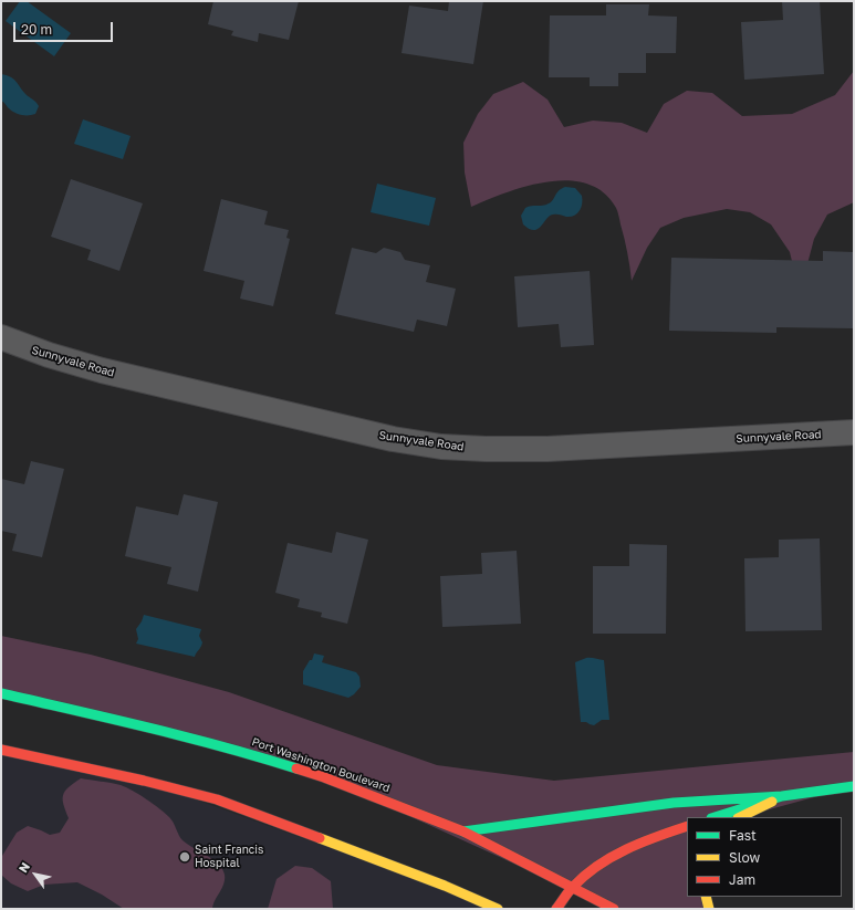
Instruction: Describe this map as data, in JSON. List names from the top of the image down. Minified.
{"streets":{"main road":["Port Washington Boulevard"],"street":["Sunnyvale Road"]},"places":["Saint Francis Hospital"],"legend":["Fast","Slow","Jam"],"scale_bar":"20 m","north":"top left"}
